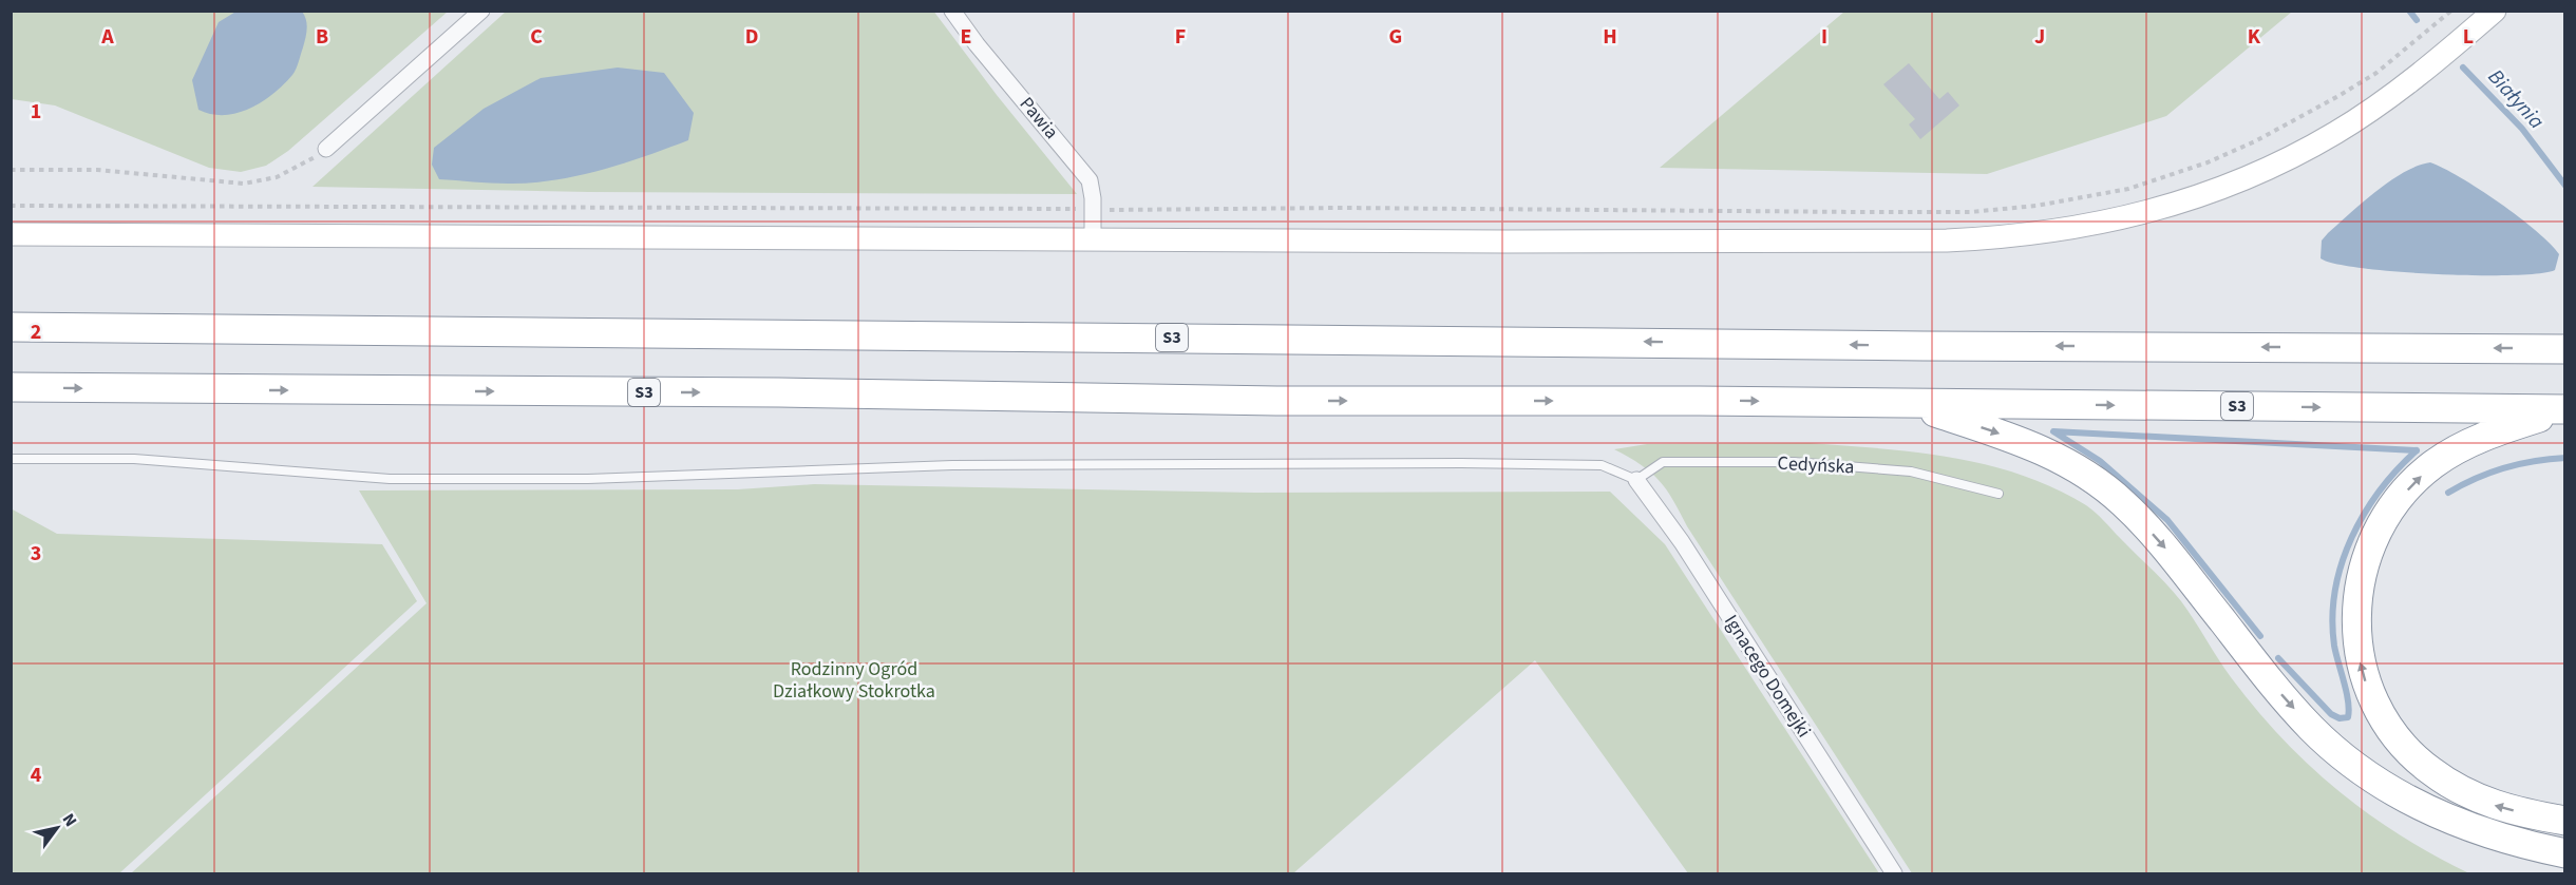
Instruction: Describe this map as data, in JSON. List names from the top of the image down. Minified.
{"streets":{"highway":["S3"],"street":["Pawia","Ignacego Domejki"],"lane":["Cedyńska"]},"crossings":[["Cedyńska","Ignacego Domejki"]],"water":["Białynia"],"parks":["Rodzinny Ogród Działkowy Stokrotka"],"north":"top right","grid":{"columns":["A","B","C","D","E","F","G","H","I","J","K","L"],"rows":["1","2","3","4"]}}
